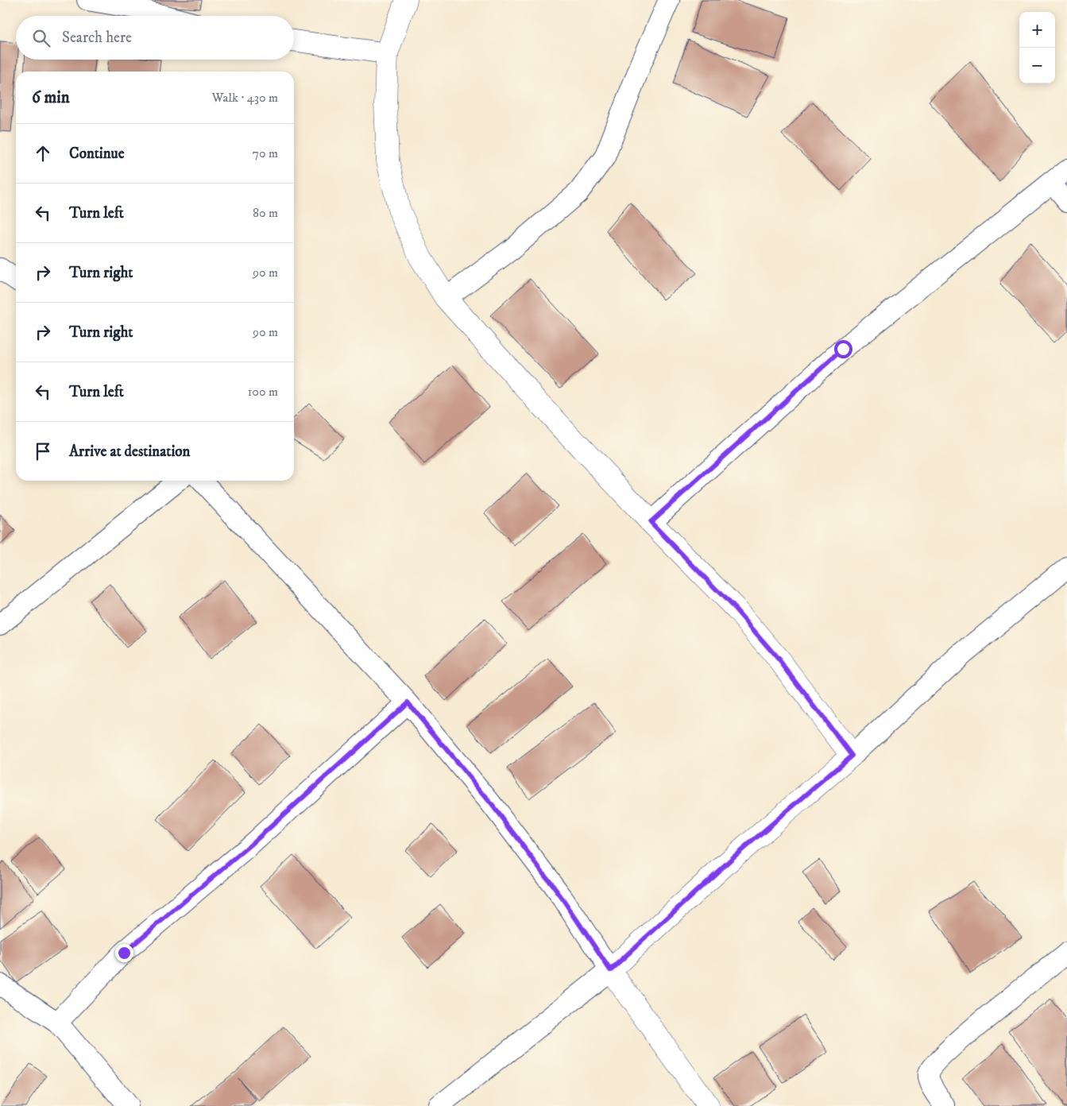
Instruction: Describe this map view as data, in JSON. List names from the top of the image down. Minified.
{"page":{"map_buttons":["+","−"],"search":"Search here","heading":["6 min","Walk · 430 m"],"list":[["Continue","70 m"],["Turn left","80 m"],["Turn right","90 m"],["Turn right","90 m"],["Turn left","100 m"],"Arrive at destination"]}}
